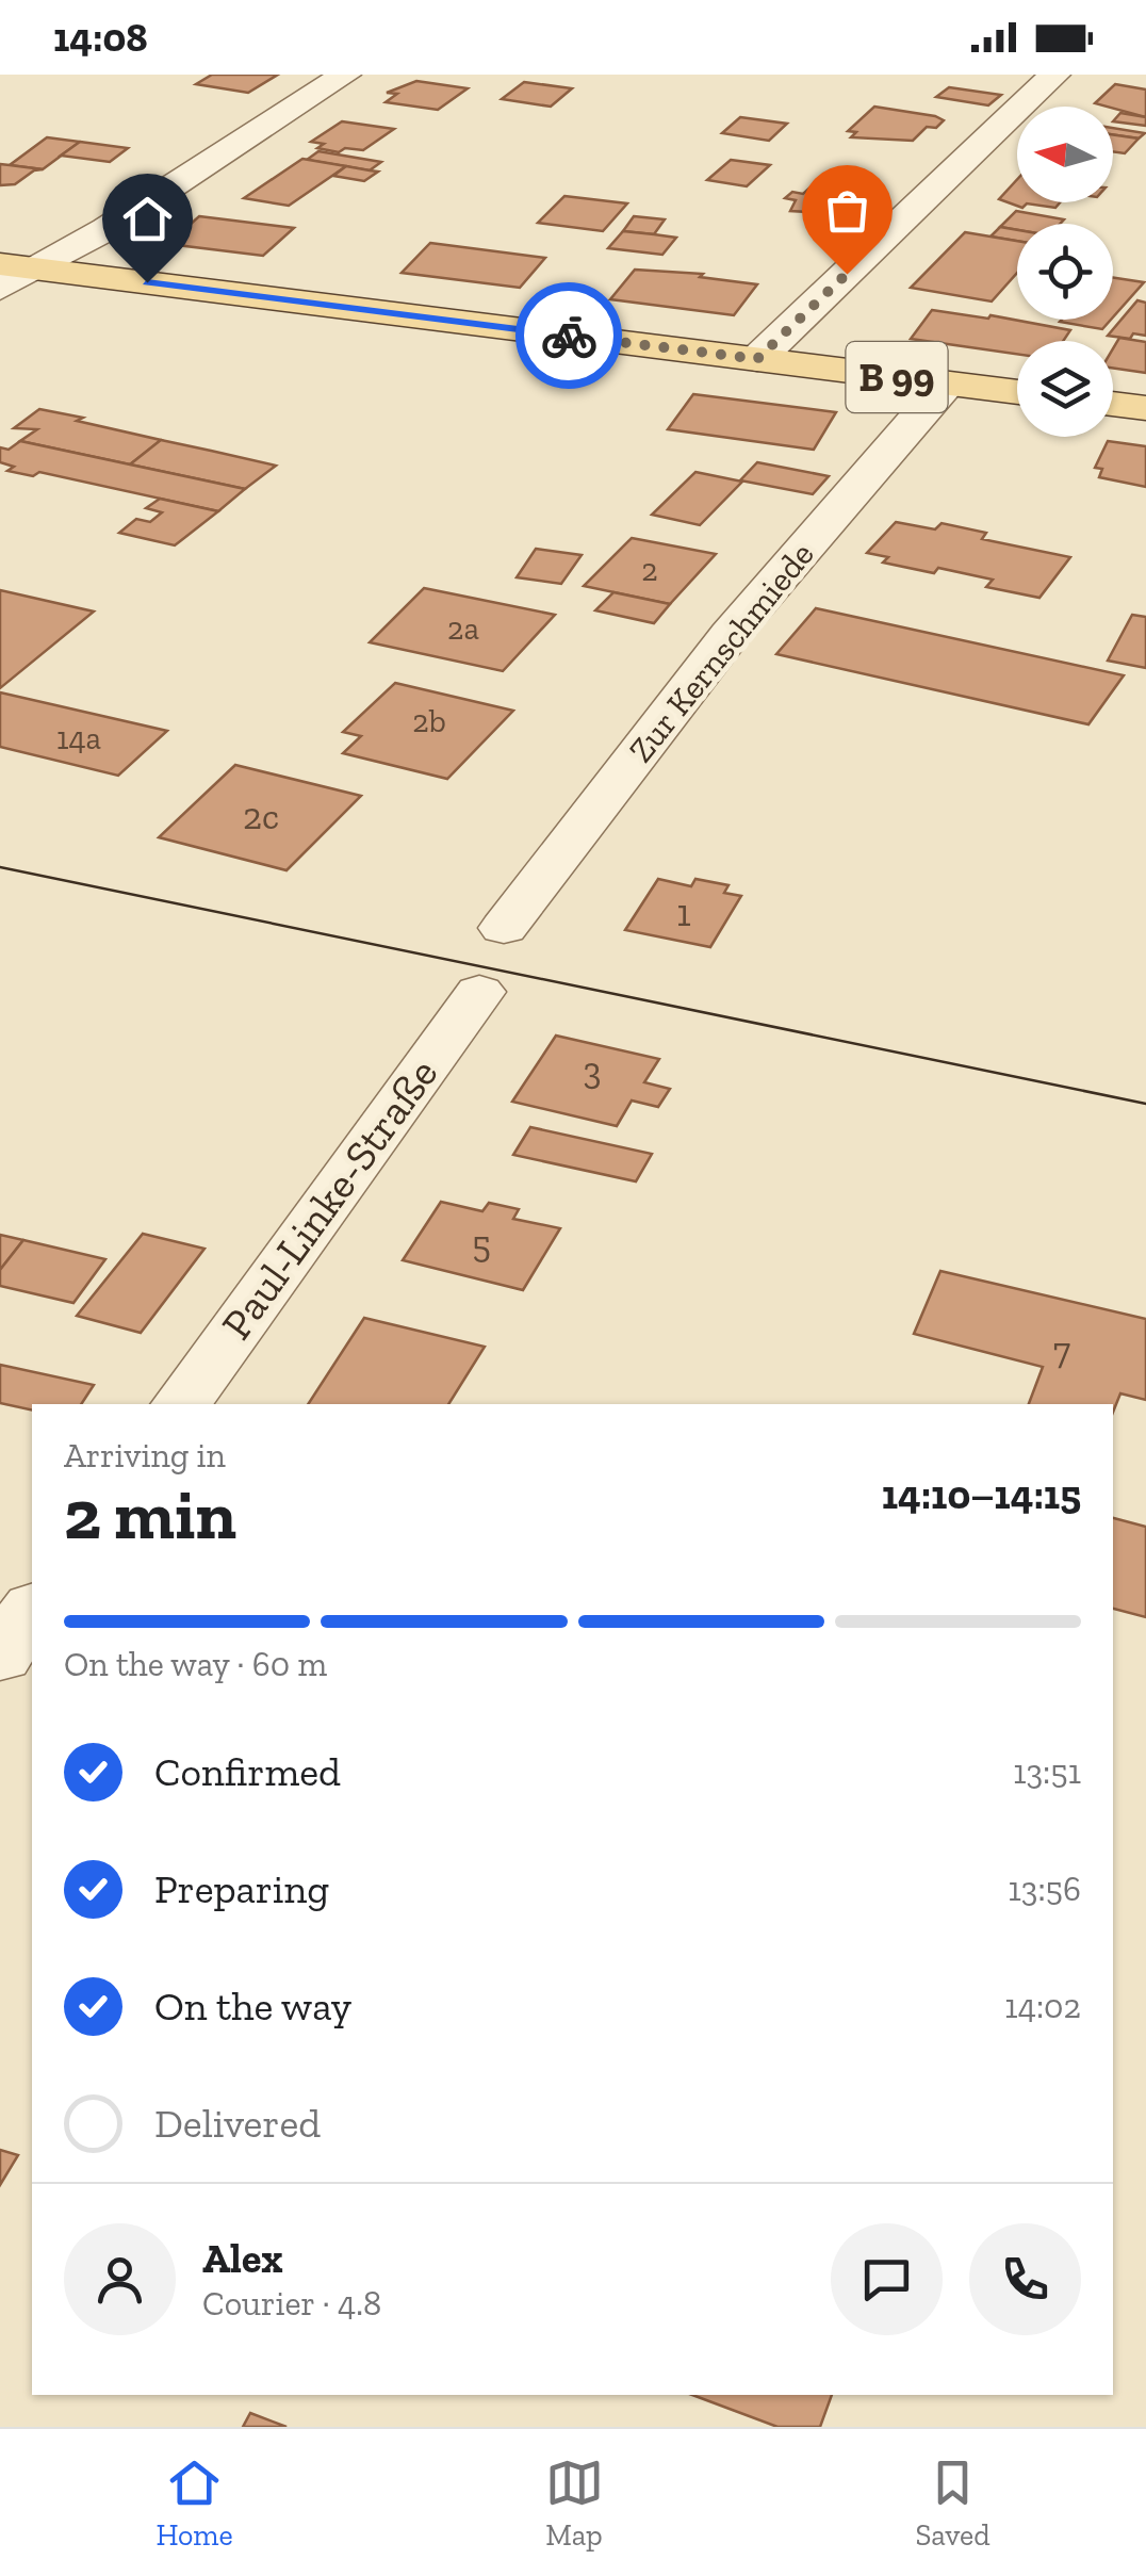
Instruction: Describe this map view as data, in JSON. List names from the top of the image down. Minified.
{"streets":{"main road":["B 99"],"street":["Zur Kernschmiede","Paul-Linke-Straße"]},"crossings":[["B 99","Zur Kernschmiede"]],"house_numbers":["2","2a","2b","14a","2c","1","3","5","7"],"north":"left","page":{"status":"14:08","heading":["2 min","Arriving in","14:10–14:15"],"panel":["Alex","Courier · 4.8"],"bar":"On the way · 60 m","list":[["Confirmed","13:51"],["Preparing","13:56"],["On the way","14:02"],"Delivered"],"tabs":["Home","Map","Saved"]}}
